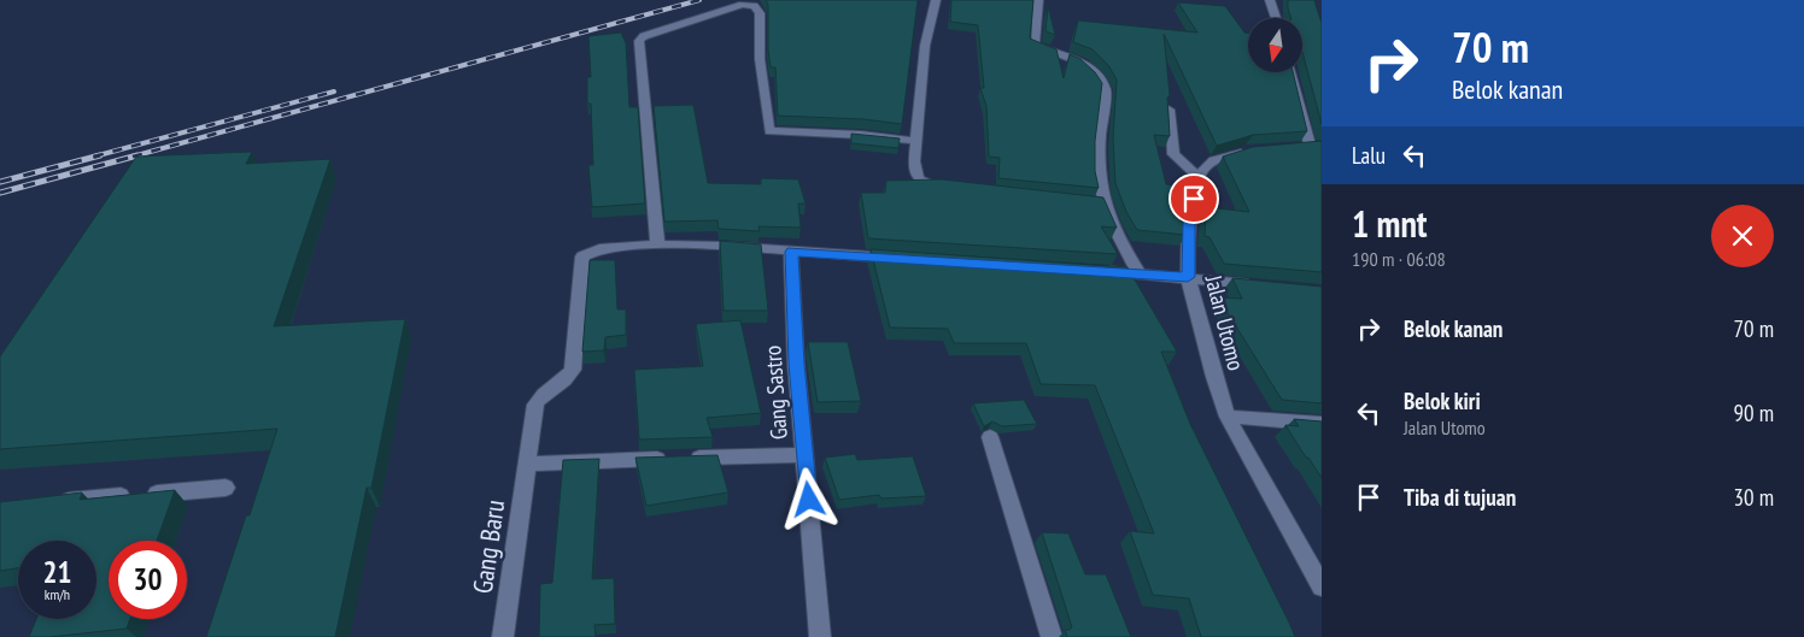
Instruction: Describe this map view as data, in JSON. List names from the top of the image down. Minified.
{"streets":{"street":["Jalan Utomo","Gang Sastro","Gang Baru"]},"north":"bottom","page":{"turn":["70 m","Belok kanan"],"then":"Lalu","heading":["1 mnt","190 m · 06:08"],"list":[{"name":"Belok kanan","value":"70 m"},{"name":"Belok kiri","note":"Jalan Utomo","value":"90 m"},{"name":"Tiba di tujuan","value":"30 m"}],"speed":"21 km/h","limit":"30"}}
